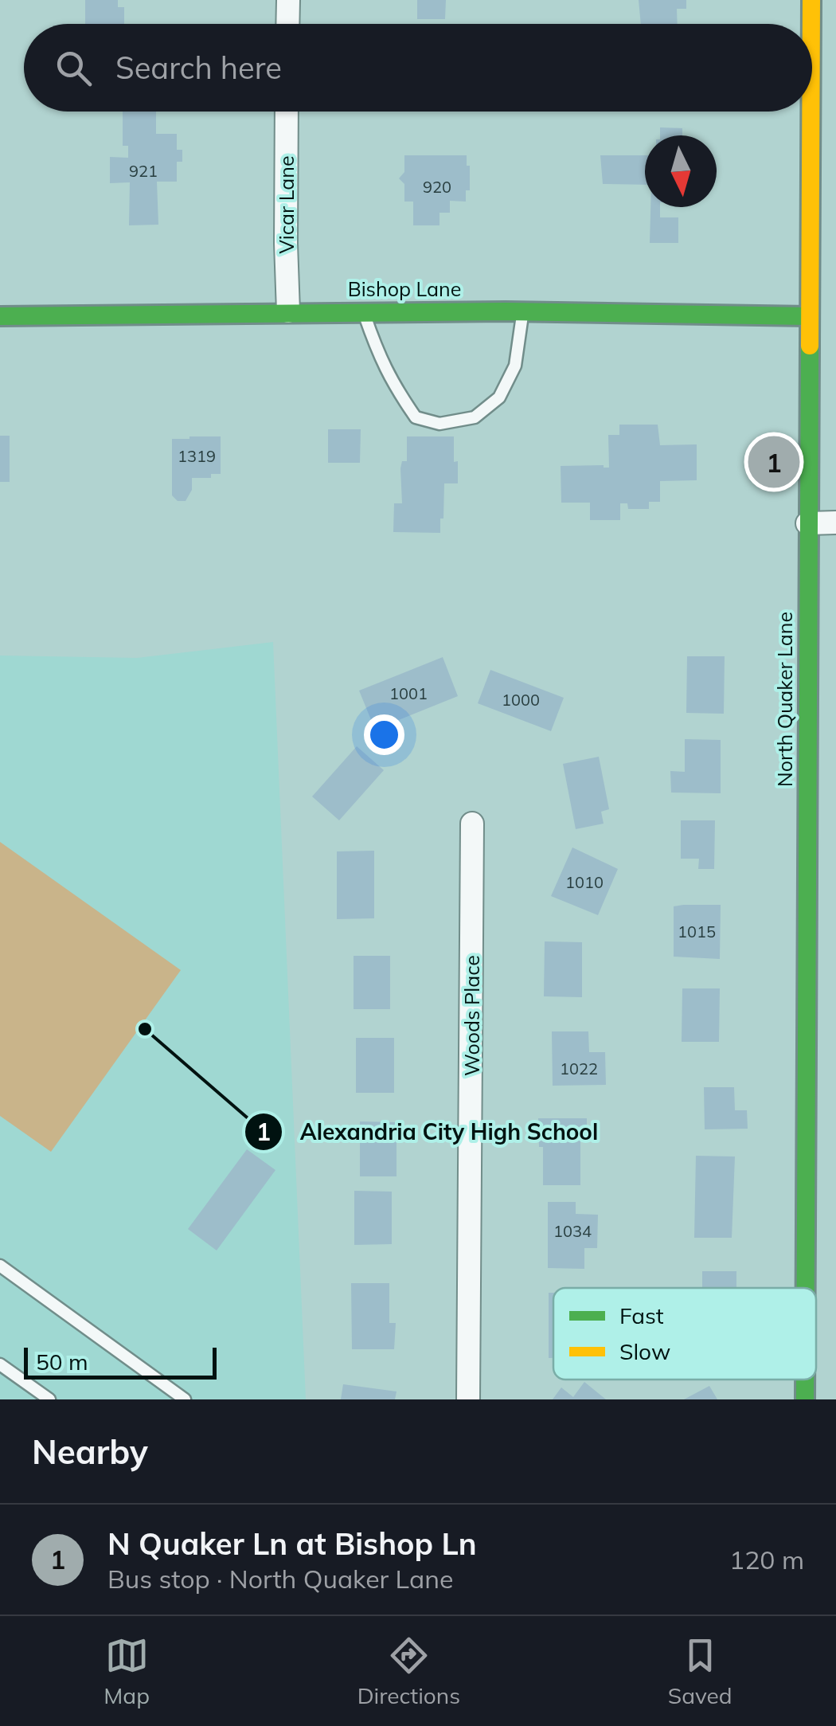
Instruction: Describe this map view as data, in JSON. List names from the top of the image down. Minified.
{"streets":{"main road":["Bishop Lane","North Quaker Lane"],"street":["Vicar Lane","Woods Place"]},"crossings":[["Vicar Lane","Bishop Lane"],["Bishop Lane","North Quaker Lane"]],"places":["Alexandria City High School"],"house_numbers":["921","920","1319","1001","1000","1010","1015","1022","1034"],"legend":["Fast","Slow"],"scale_bar":"50 m","north":"bottom","page":{"search":"Search here","pins":"1","scale":"50 m","heading":"Nearby","list":[{"mark":"1","name":"N Quaker Ln at Bishop Ln","note":"Bus stop · North Quaker Lane","value":"120 m"}],"nav":["Map","Directions","Saved"]}}
